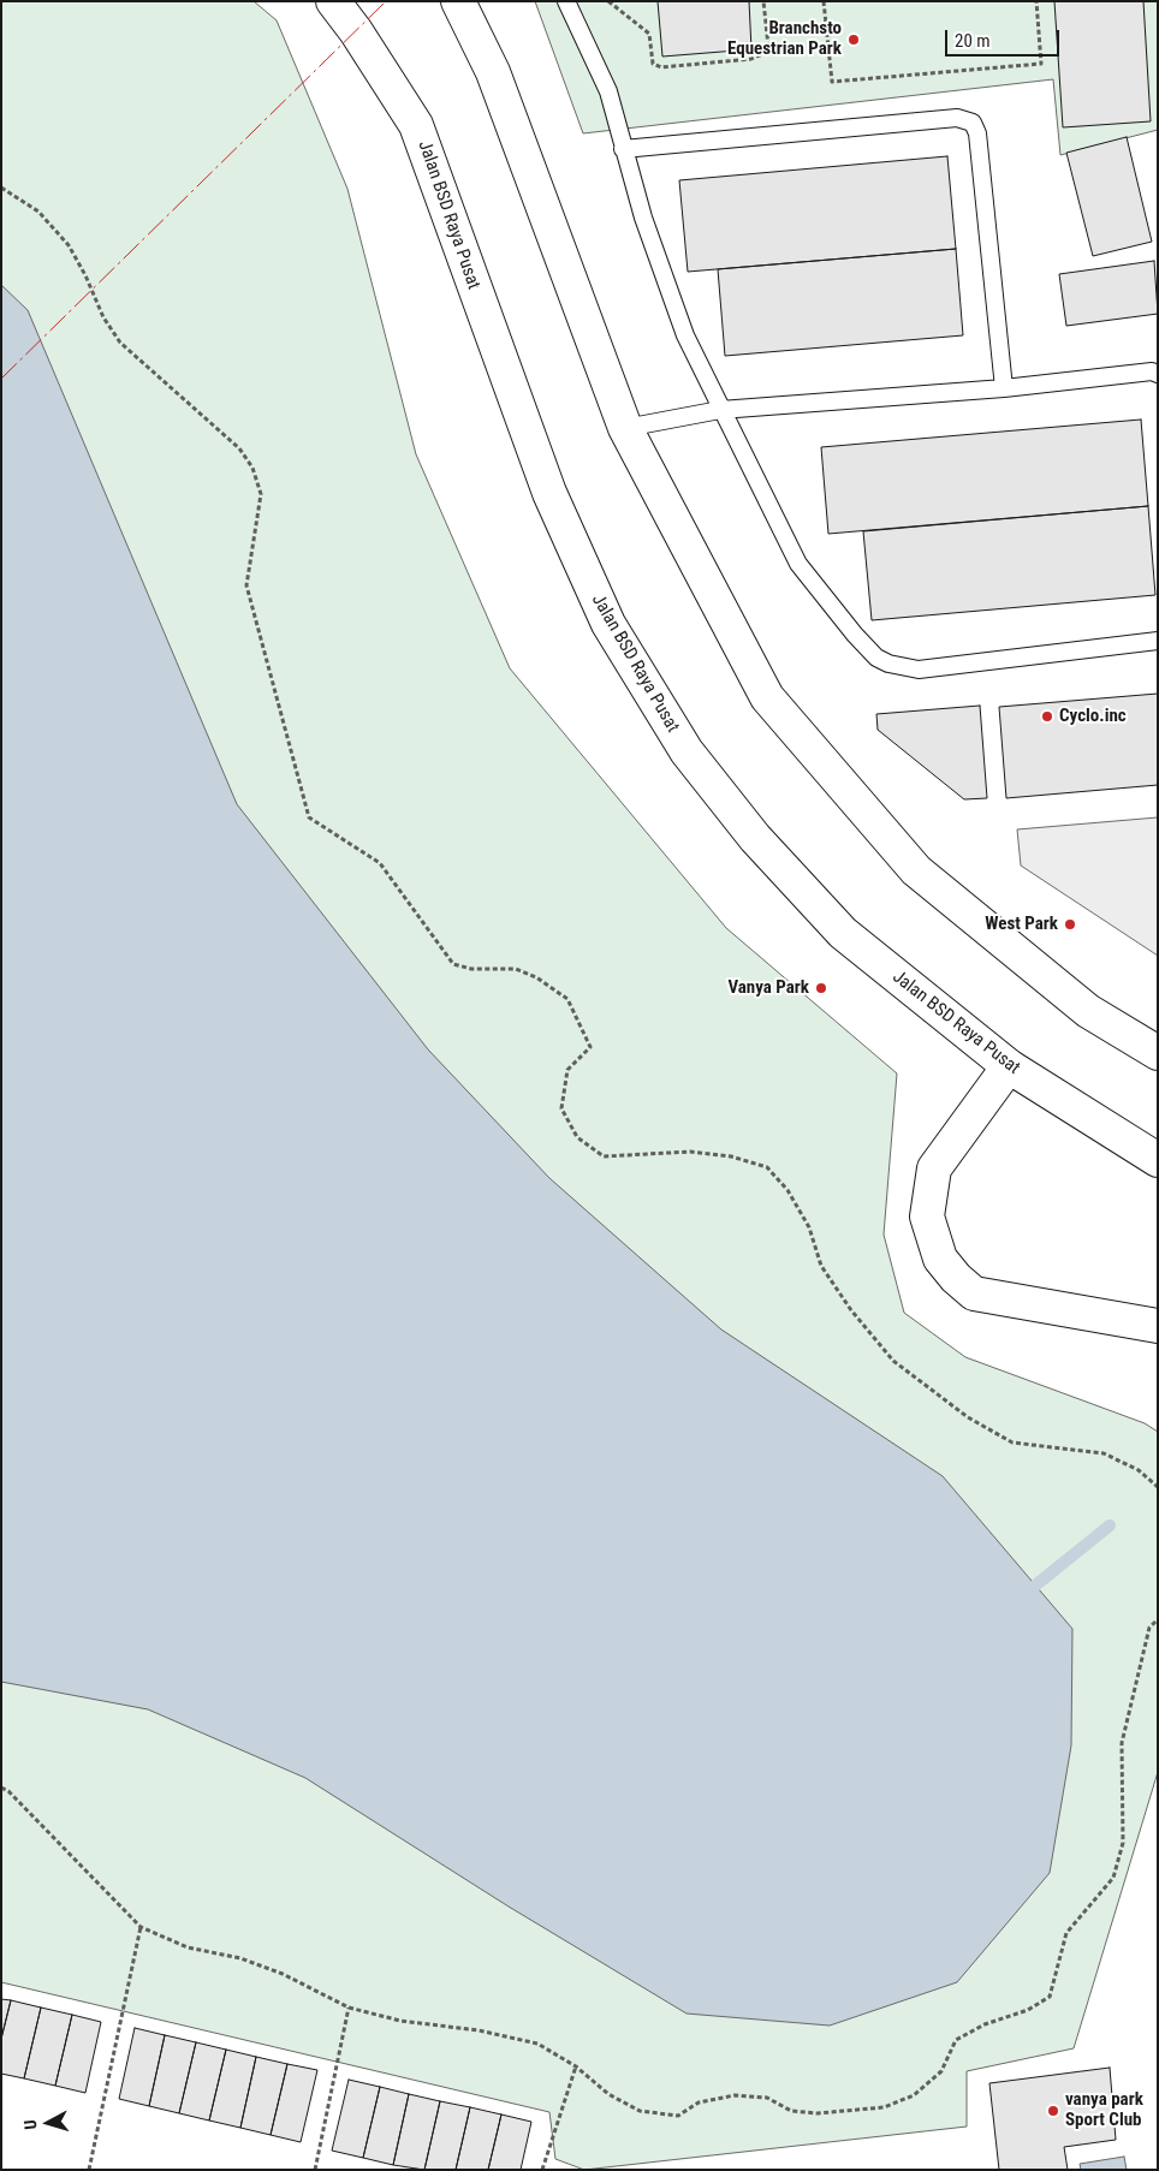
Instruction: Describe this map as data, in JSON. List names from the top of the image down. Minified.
{"streets":{"main road":["Jalan BSD Raya Pusat"]},"places":["Branchsto Equestrian Park","Cyclo.inc","West Park","Vanya Park","vanya park Sport Club"],"scale_bar":"20 m","north":"left"}
